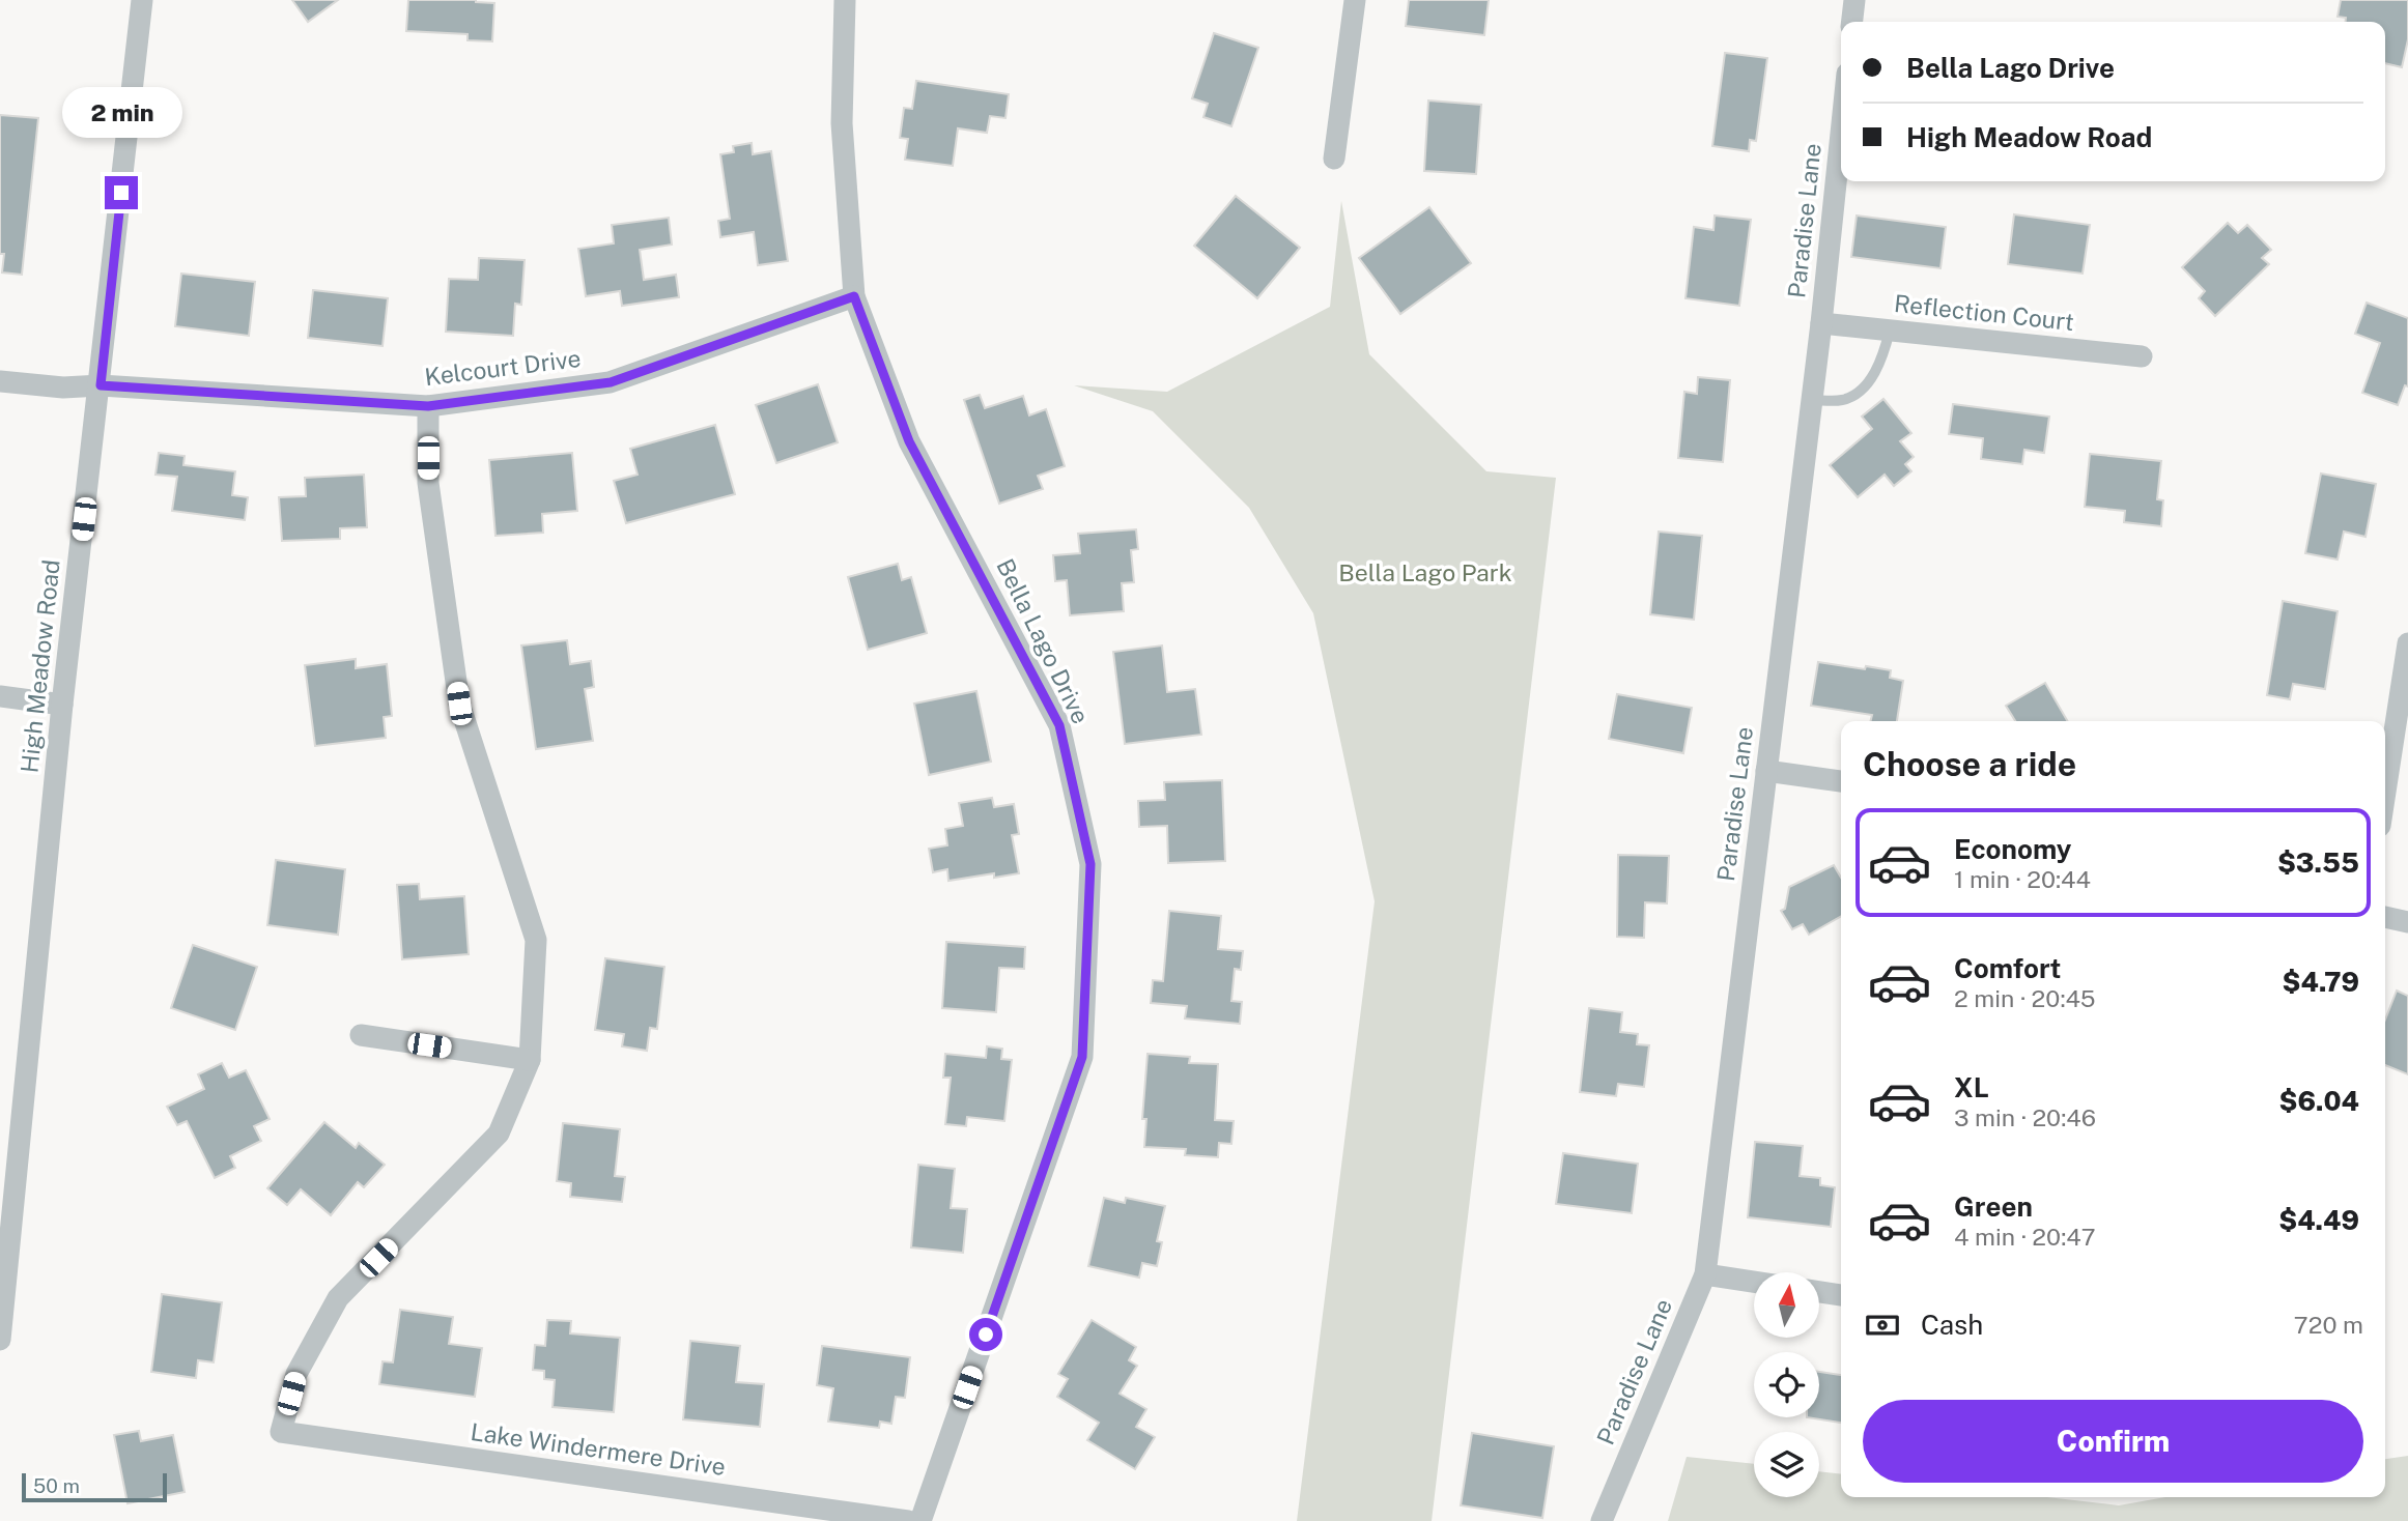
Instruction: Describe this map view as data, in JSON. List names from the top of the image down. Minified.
{"streets":{"street":["Paradise Lane","Reflection Court","Kelcourt Drive","Bella Lago Drive","High Meadow Road","Lake Windermere Drive"]},"crossings":[["Paradise Lane","Reflection Court"],["Kelcourt Drive","Bella Lago Drive"],["Kelcourt Drive","High Meadow Road"]],"parks":["Bella Lago Park"],"scale_bar":"50 m","north":"top","page":{"banner":["Bella Lago Drive","High Meadow Road"],"bubble":"2 min","heading":"Choose a ride","list":[{"name":"Economy","note":"1 min · 20:44","value":"$3.55"},{"name":"Comfort","note":"2 min · 20:45","value":"$4.79"},{"name":"XL","note":"3 min · 20:46","value":"$6.04"},{"name":"Green","note":"4 min · 20:47","value":"$4.49"}],"pay":["Cash","720 m"],"buttons":"Confirm","scale":"50 m"}}
